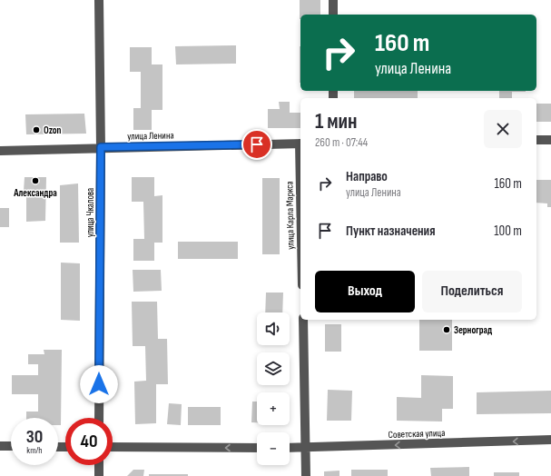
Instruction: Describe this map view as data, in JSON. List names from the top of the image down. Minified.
{"streets":{"street":["улица Ленина","улица Чкалова","Советская улица"]},"crossings":[["улица Ленина","улица Чкалова"]],"one_way":["Советская улица"],"places":["Ozon","Александра","Зерноград"],"page":{"turn":["160 m","улица Ленина"],"heading":["1 мин","260 m · 07:44"],"list":[{"name":"Направо","note":"улица Ленина","value":"160 m"},{"name":"Пункт назначения","value":"100 m"}],"buttons":["Выход","Поделиться"],"map_buttons":["+","−"],"speed":"30 km/h","limit":"40"}}
